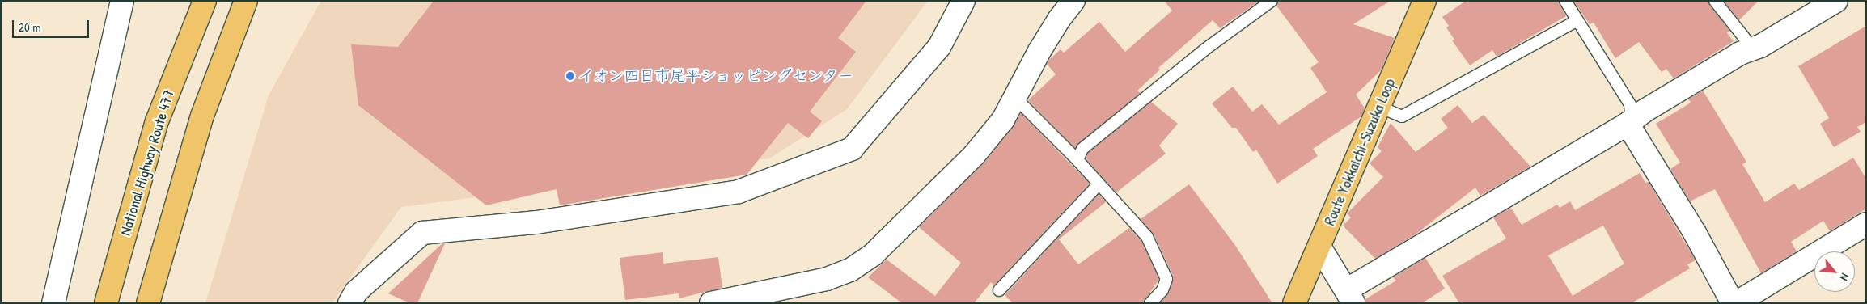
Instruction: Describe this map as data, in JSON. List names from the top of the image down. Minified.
{"streets":{"main road":["Route Yokkaichi-Suzuka Loop","National Highway Route 477"]},"places":["イオン四日市尾平ショッピングセンター"],"scale_bar":"20 m","north":"bottom right"}
